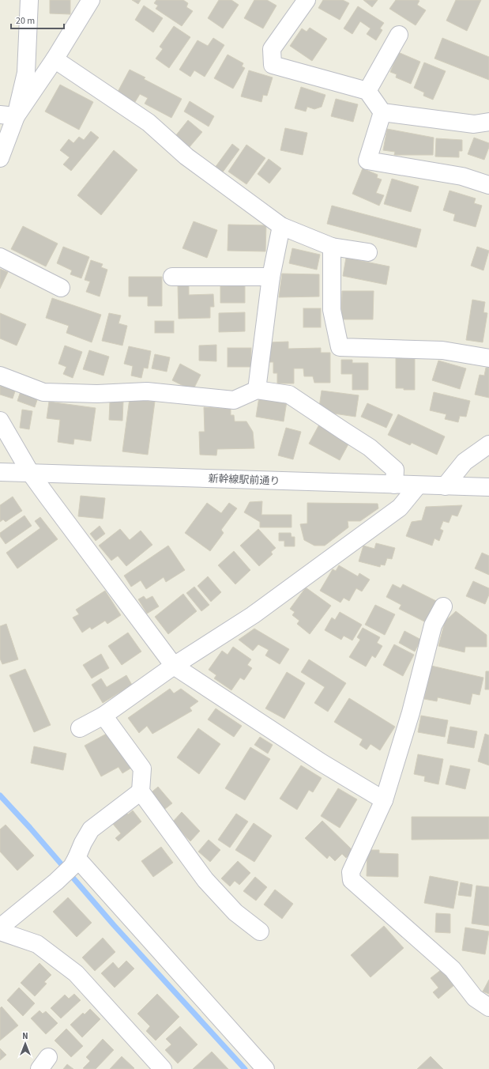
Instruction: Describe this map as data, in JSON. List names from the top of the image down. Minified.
{"streets":{"street":["新幹線駅前通り"]},"scale_bar":"20 m","north":"top"}
